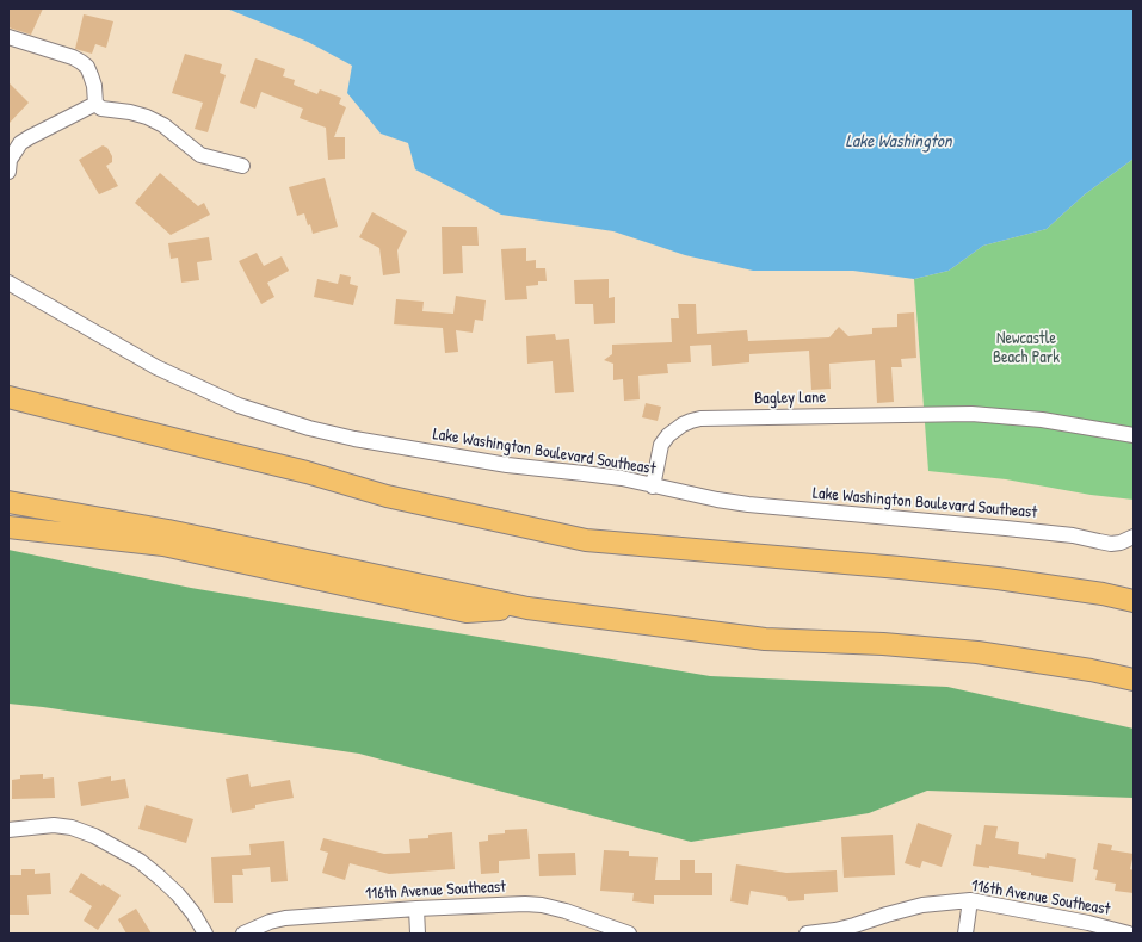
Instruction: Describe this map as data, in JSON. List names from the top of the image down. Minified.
{"streets":{"street":["Bagley Lane","Lake Washington Boulevard Southeast","116th Avenue Southeast"]},"crossings":[["Bagley Lane","Lake Washington Boulevard Southeast"]],"water":["Lake Washington"],"parks":["Newcastle Beach Park"]}
